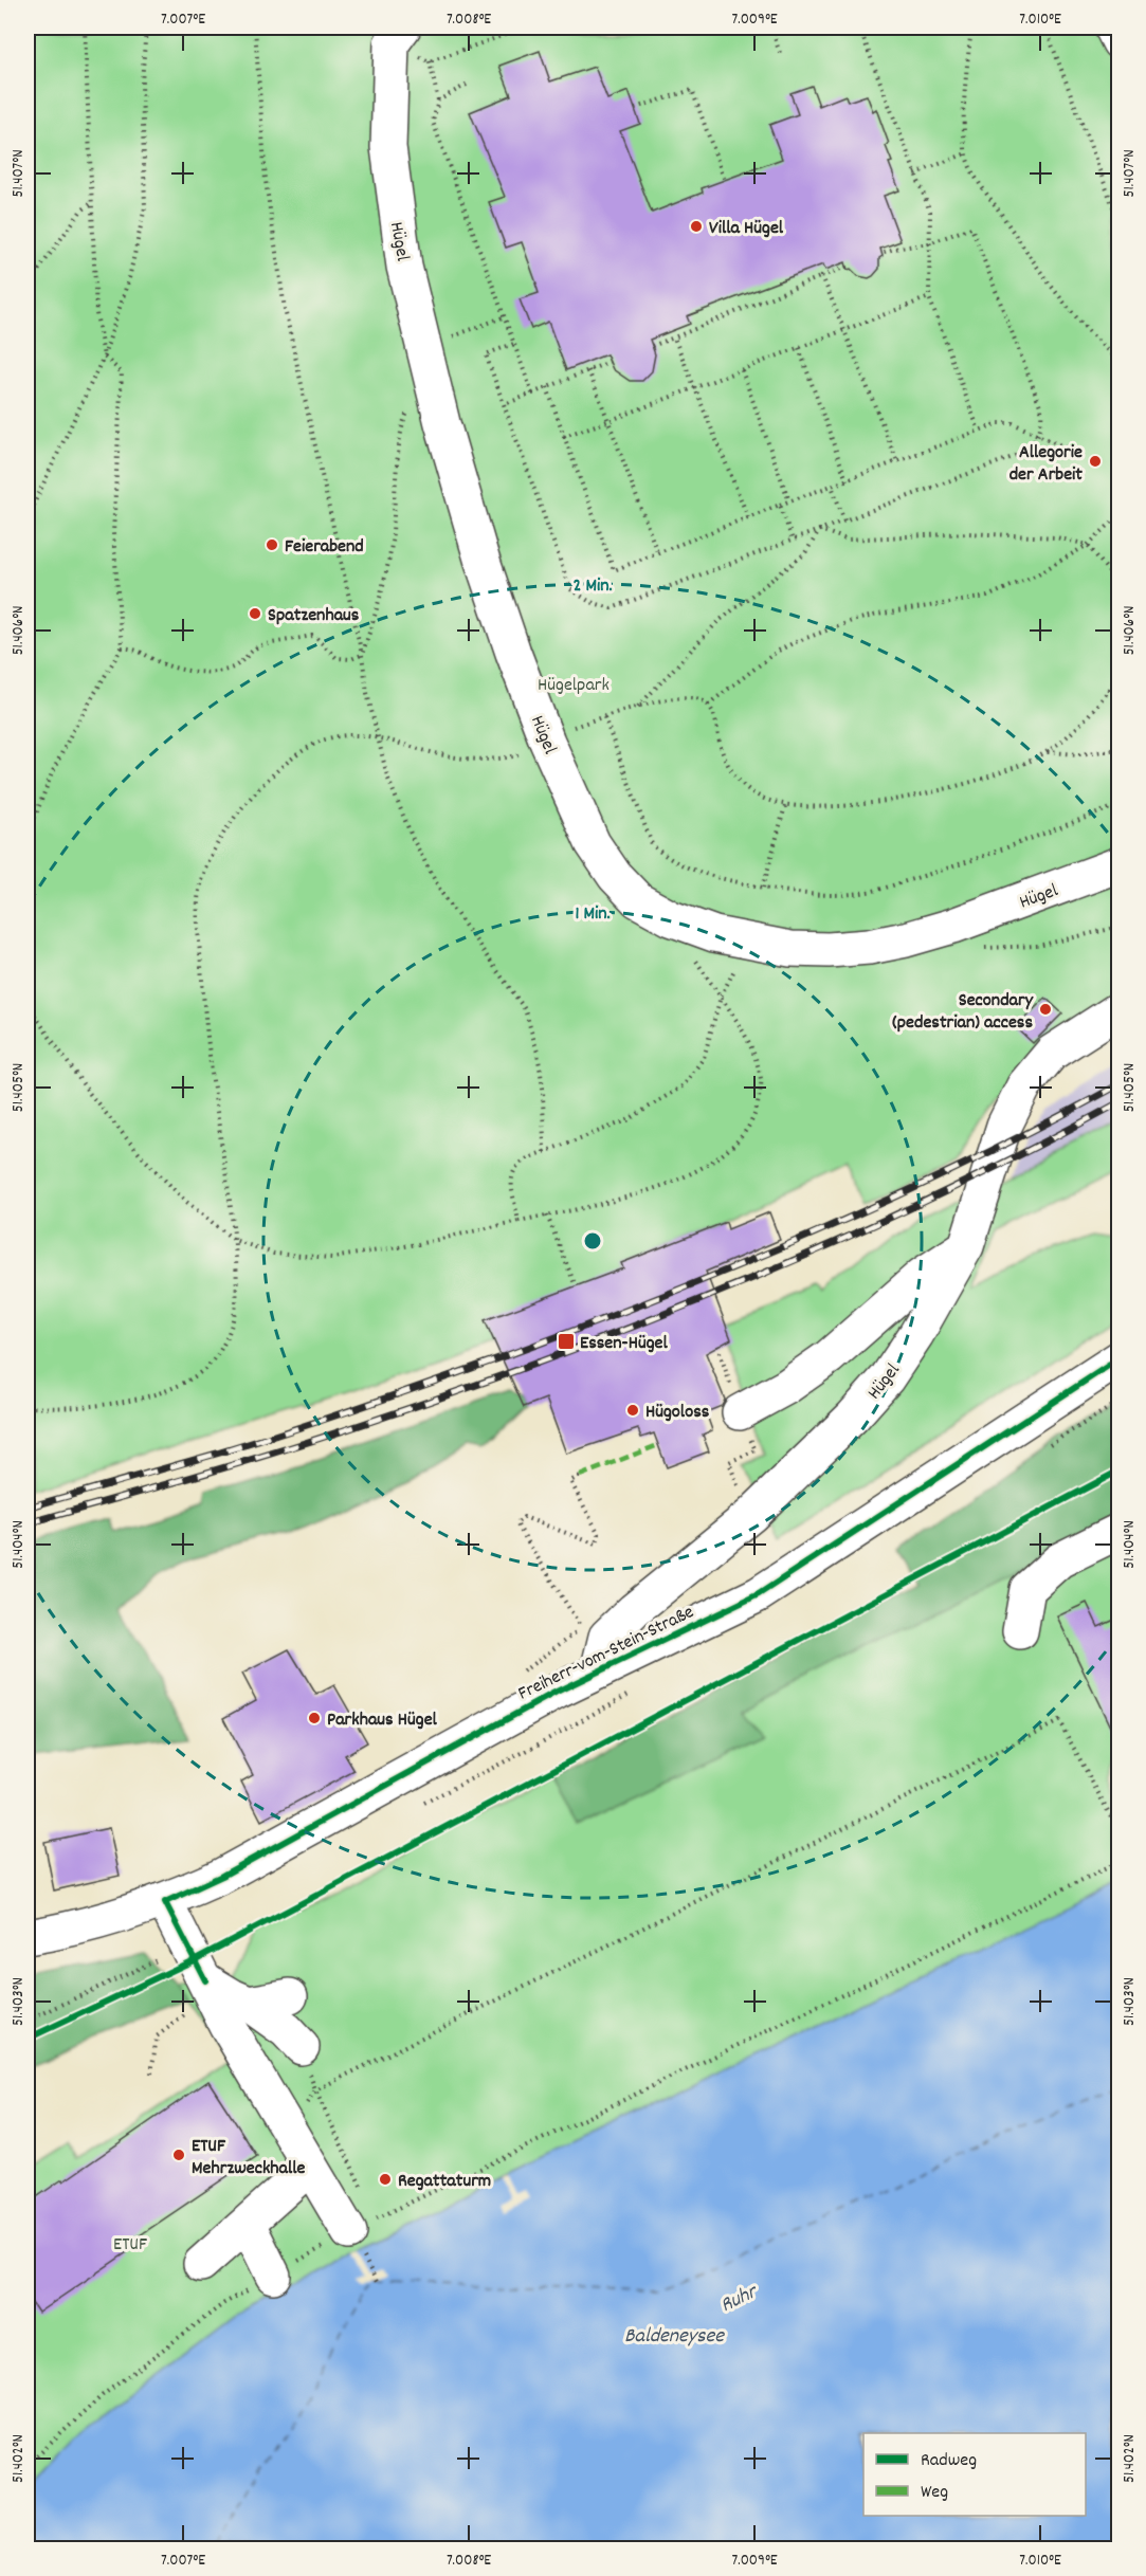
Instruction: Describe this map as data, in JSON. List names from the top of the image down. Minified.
{"streets":{"main road":["Hügel","Freiherr-vom-Stein-Straße"]},"crossings":[["Hügel","Freiherr-vom-Stein-Straße"]],"water":["Ruhr","Baldeneysee"],"parks":["Hügelpark","ETUF"],"places":{"other":["Villa Hügel","Allegorie der Arbeit","Feierabend","Spatzenhaus","Secondary (pedestrian) access","Hügoloss","Parkhaus Hügel","ETUF Mehrzweckhalle","Regattaturm"],"transit":["Essen-Hügel"]},"legend":["Radweg","Weg"],"coordinates":["7.007°E","7.008°E","7.009°E","7.010°E","51.407°N","51.406°N","51.405°N","51.404°N","51.403°N","51.402°N"],"rings":["2 Min.","1 Min."]}
